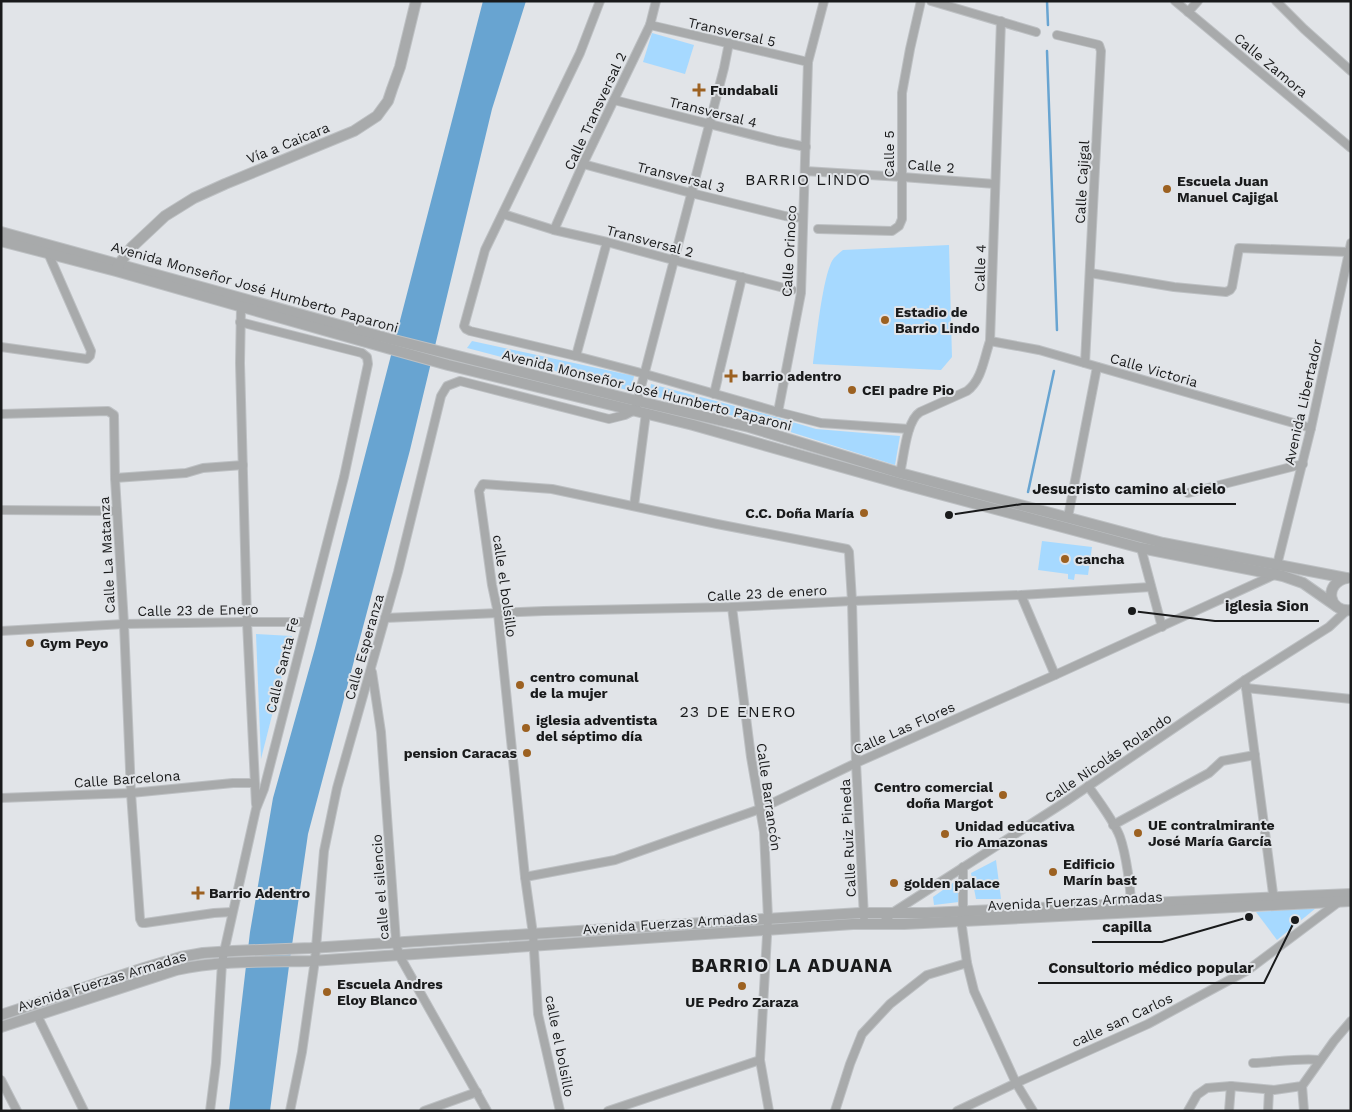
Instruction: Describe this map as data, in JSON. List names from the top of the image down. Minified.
{"streets":{"street":["Transversal 5","Calle Zamora","Calle Transversal 2","Transversal 4","Vía a Caicara","Calle 5","Calle 2","Transversal 3","Calle Cajigal","Transversal 2","Calle Orinoco","Calle 4","Avenida Monseñor José Humberto Paparoni","Calle Victoria","Avenida Libertador","Calle La Matanza","calle el bolsillo","Calle 23 de enero","Calle 23 de Enero","Calle Esperanza","Calle Santa Fe","Calle Las Flores","Calle Nicolás Rolando","Calle Barcelona","Calle Barrancón","Calle Ruiz Pineda","calle el silencio","Avenida Fuerzas Armadas","calle san Carlos"]},"crossings":[["Transversal 5","Calle Transversal 2"],["Transversal 5","Calle Orinoco"],["Calle Transversal 2","Transversal 4"],["Calle Transversal 2","Transversal 3"],["Calle Transversal 2","Transversal 2"],["Transversal 4","Calle Orinoco"],["Vía a Caicara","Avenida Monseñor José Humberto Paparoni"],["Calle 5","Calle 2"],["Calle 2","Calle Orinoco"],["Calle 2","Calle 4"],["Transversal 3","Calle Orinoco"],["Calle Cajigal","Calle Victoria"],["Calle 4","Avenida Monseñor José Humberto Paparoni"],["Calle 4","Calle Victoria"],["Avenida Monseñor José Humberto Paparoni","Avenida Libertador"],["Avenida Monseñor José Humberto Paparoni","Calle Esperanza"],["Avenida Monseñor José Humberto Paparoni","Calle Las Flores"],["Avenida Monseñor José Humberto Paparoni","Calle Nicolás Rolando"],["Calle Victoria","Avenida Libertador"],["Avenida Libertador","Calle Las Flores"],["Calle La Matanza","Calle 23 de Enero"],["Calle La Matanza","Calle Santa Fe"],["Calle La Matanza","Calle Barcelona"],["calle el bolsillo","Calle 23 de enero"],["calle el bolsillo","Calle Las Flores"],["calle el bolsillo","Calle Ruiz Pineda"],["calle el bolsillo","Avenida Fuerzas Armadas"],["Calle 23 de enero","Calle Esperanza"],["Calle 23 de enero","Calle Barrancón"],["Calle 23 de enero","Calle Ruiz Pineda"],["Calle 23 de Enero","Calle Santa Fe"],["Calle Esperanza","calle el silencio"],["Calle Esperanza","Avenida Fuerzas Armadas"],["Calle Santa Fe","Avenida Fuerzas Armadas"],["Calle Las Flores","Calle Barrancón"],["Calle Las Flores","Calle Ruiz Pineda"],["Calle Nicolás Rolando","Avenida Fuerzas Armadas"],["Calle Barrancón","Avenida Fuerzas Armadas"],["Calle Ruiz Pineda","Avenida Fuerzas Armadas"],["calle el silencio","Avenida Fuerzas Armadas"],["Avenida Fuerzas Armadas","calle san Carlos"]],"districts":["BARRIO LINDO","23 DE ENERO","BARRIO LA ADUANA"],"places":{"health":["Fundabali","barrio adentro","Barrio Adentro"],"other":["Escuela Juan Manuel Cajigal","Estadio de Barrio Lindo","CEI padre Pio","C.C. Doña María","Jesucristo camino al cielo","cancha","iglesia Sion","Gym Peyo","centro comunal de la mujer","iglesia adventista del séptimo día","pension Caracas","Centro comercial doña Margot","UE contralmirante José María García","Unidad educativa rio Amazonas","Edificio Marín bast","golden palace","capilla","Consultorio médico popular","UE Pedro Zaraza","Escuela Andres Eloy Blanco"]}}
